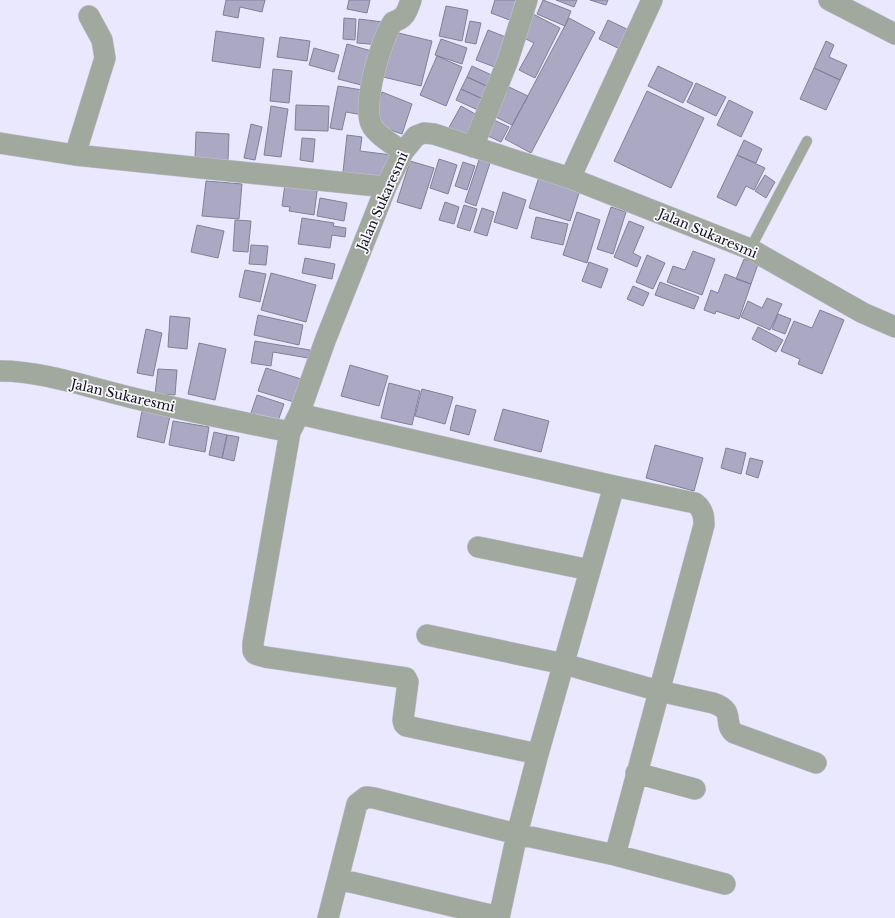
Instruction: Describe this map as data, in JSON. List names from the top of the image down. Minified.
{"streets":{"street":["Jalan Sukaresmi"]}}
